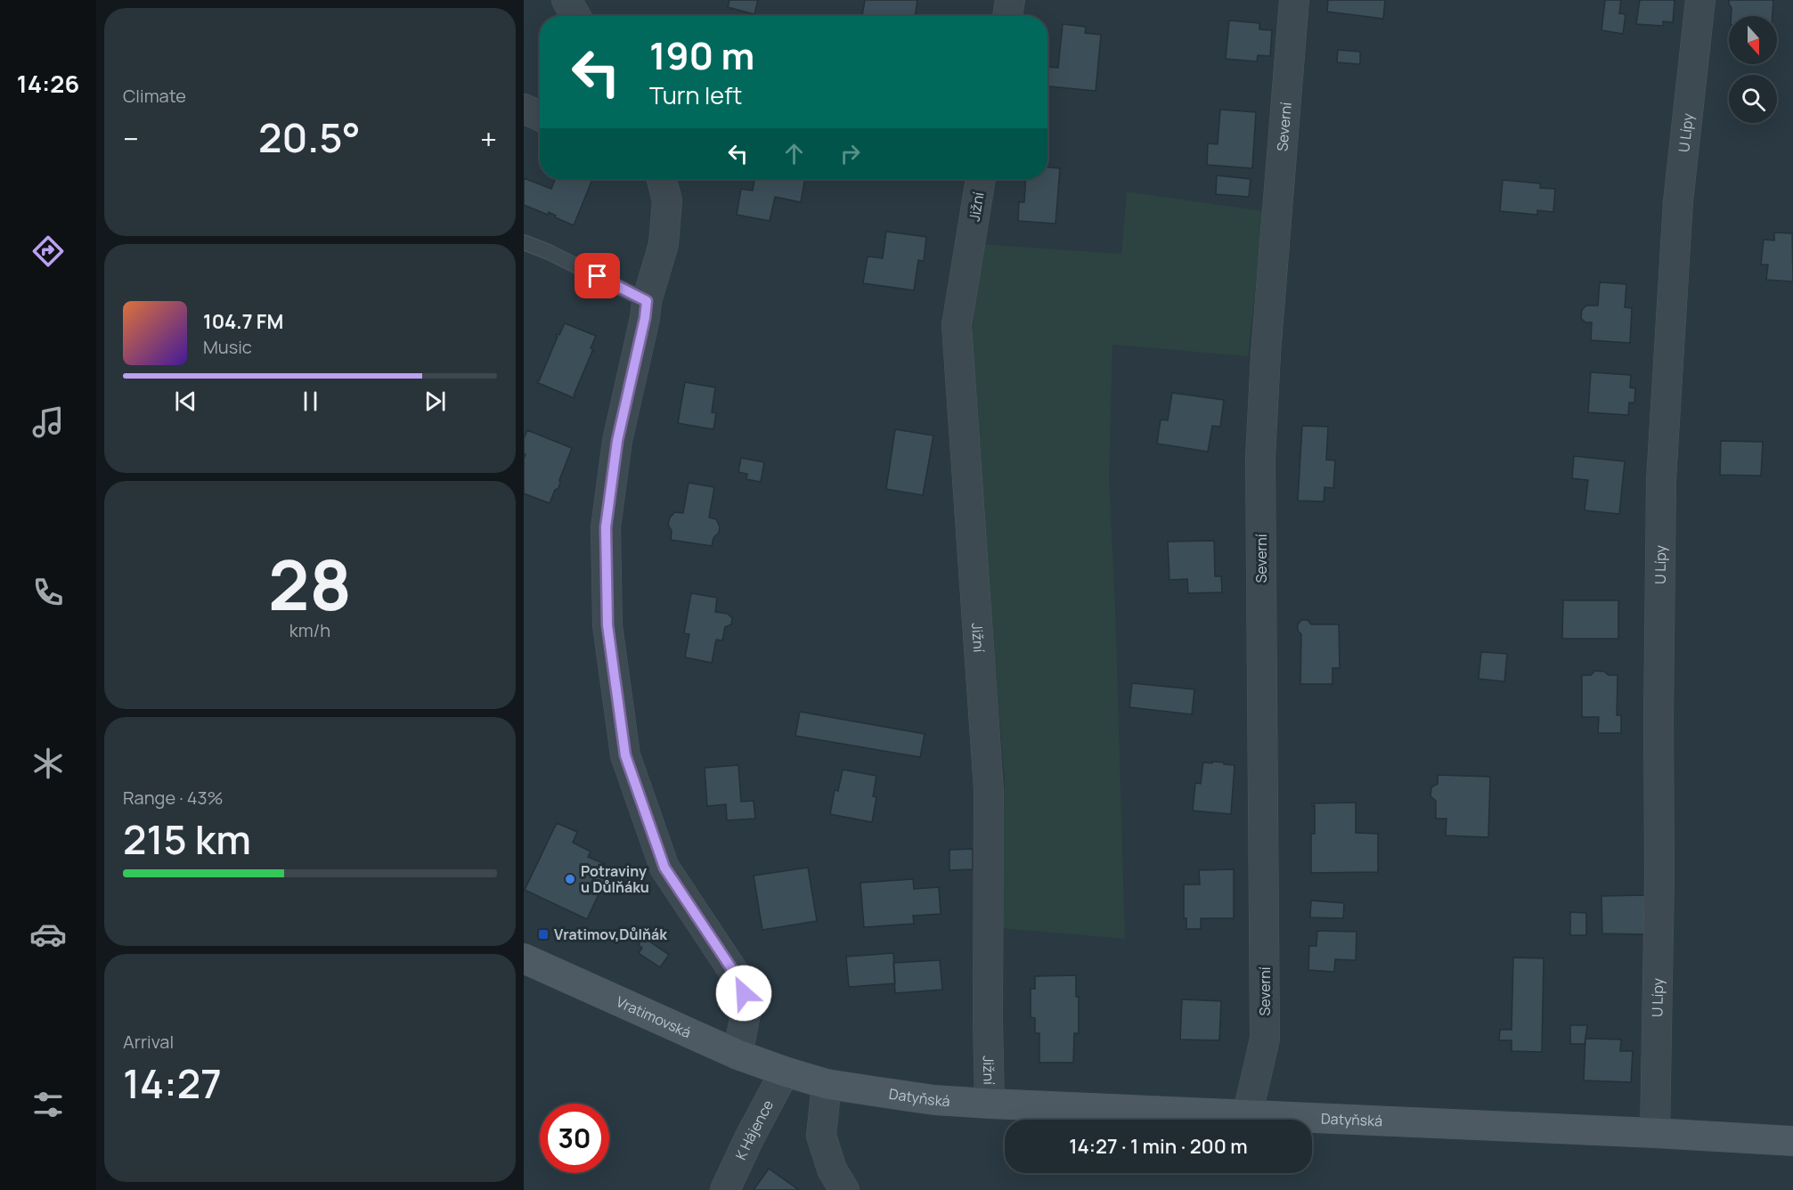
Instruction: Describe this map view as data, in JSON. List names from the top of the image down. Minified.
{"streets":{"main road":["Vratimovská","Datyňská"],"street":["Severní","U Lípy","Jižní","K Hájence"]},"crossings":[["Severní","Datyňská"],["U Lípy","Datyňská"],["Jižní","Datyňská"],["Vratimovská","Datyňská"],["Vratimovská","K Hájence"],["Datyňská","K Hájence"]],"places":{"other":["Potraviny u Důlňáku"],"transit":["Vratimov,Důlňák"]},"north":"bottom","page":{"tabs":"14:26","tile":["Climate",["28","km/h"],["Range · 43%","215 km"],["Arrival","14:27"]],"turn":["190 m","Turn left"],"heat":["−","20.5°","+"],"song":["104.7 FM","Music"],"limit":"30","trip":"14:27 · 1 min · 200 m"}}
